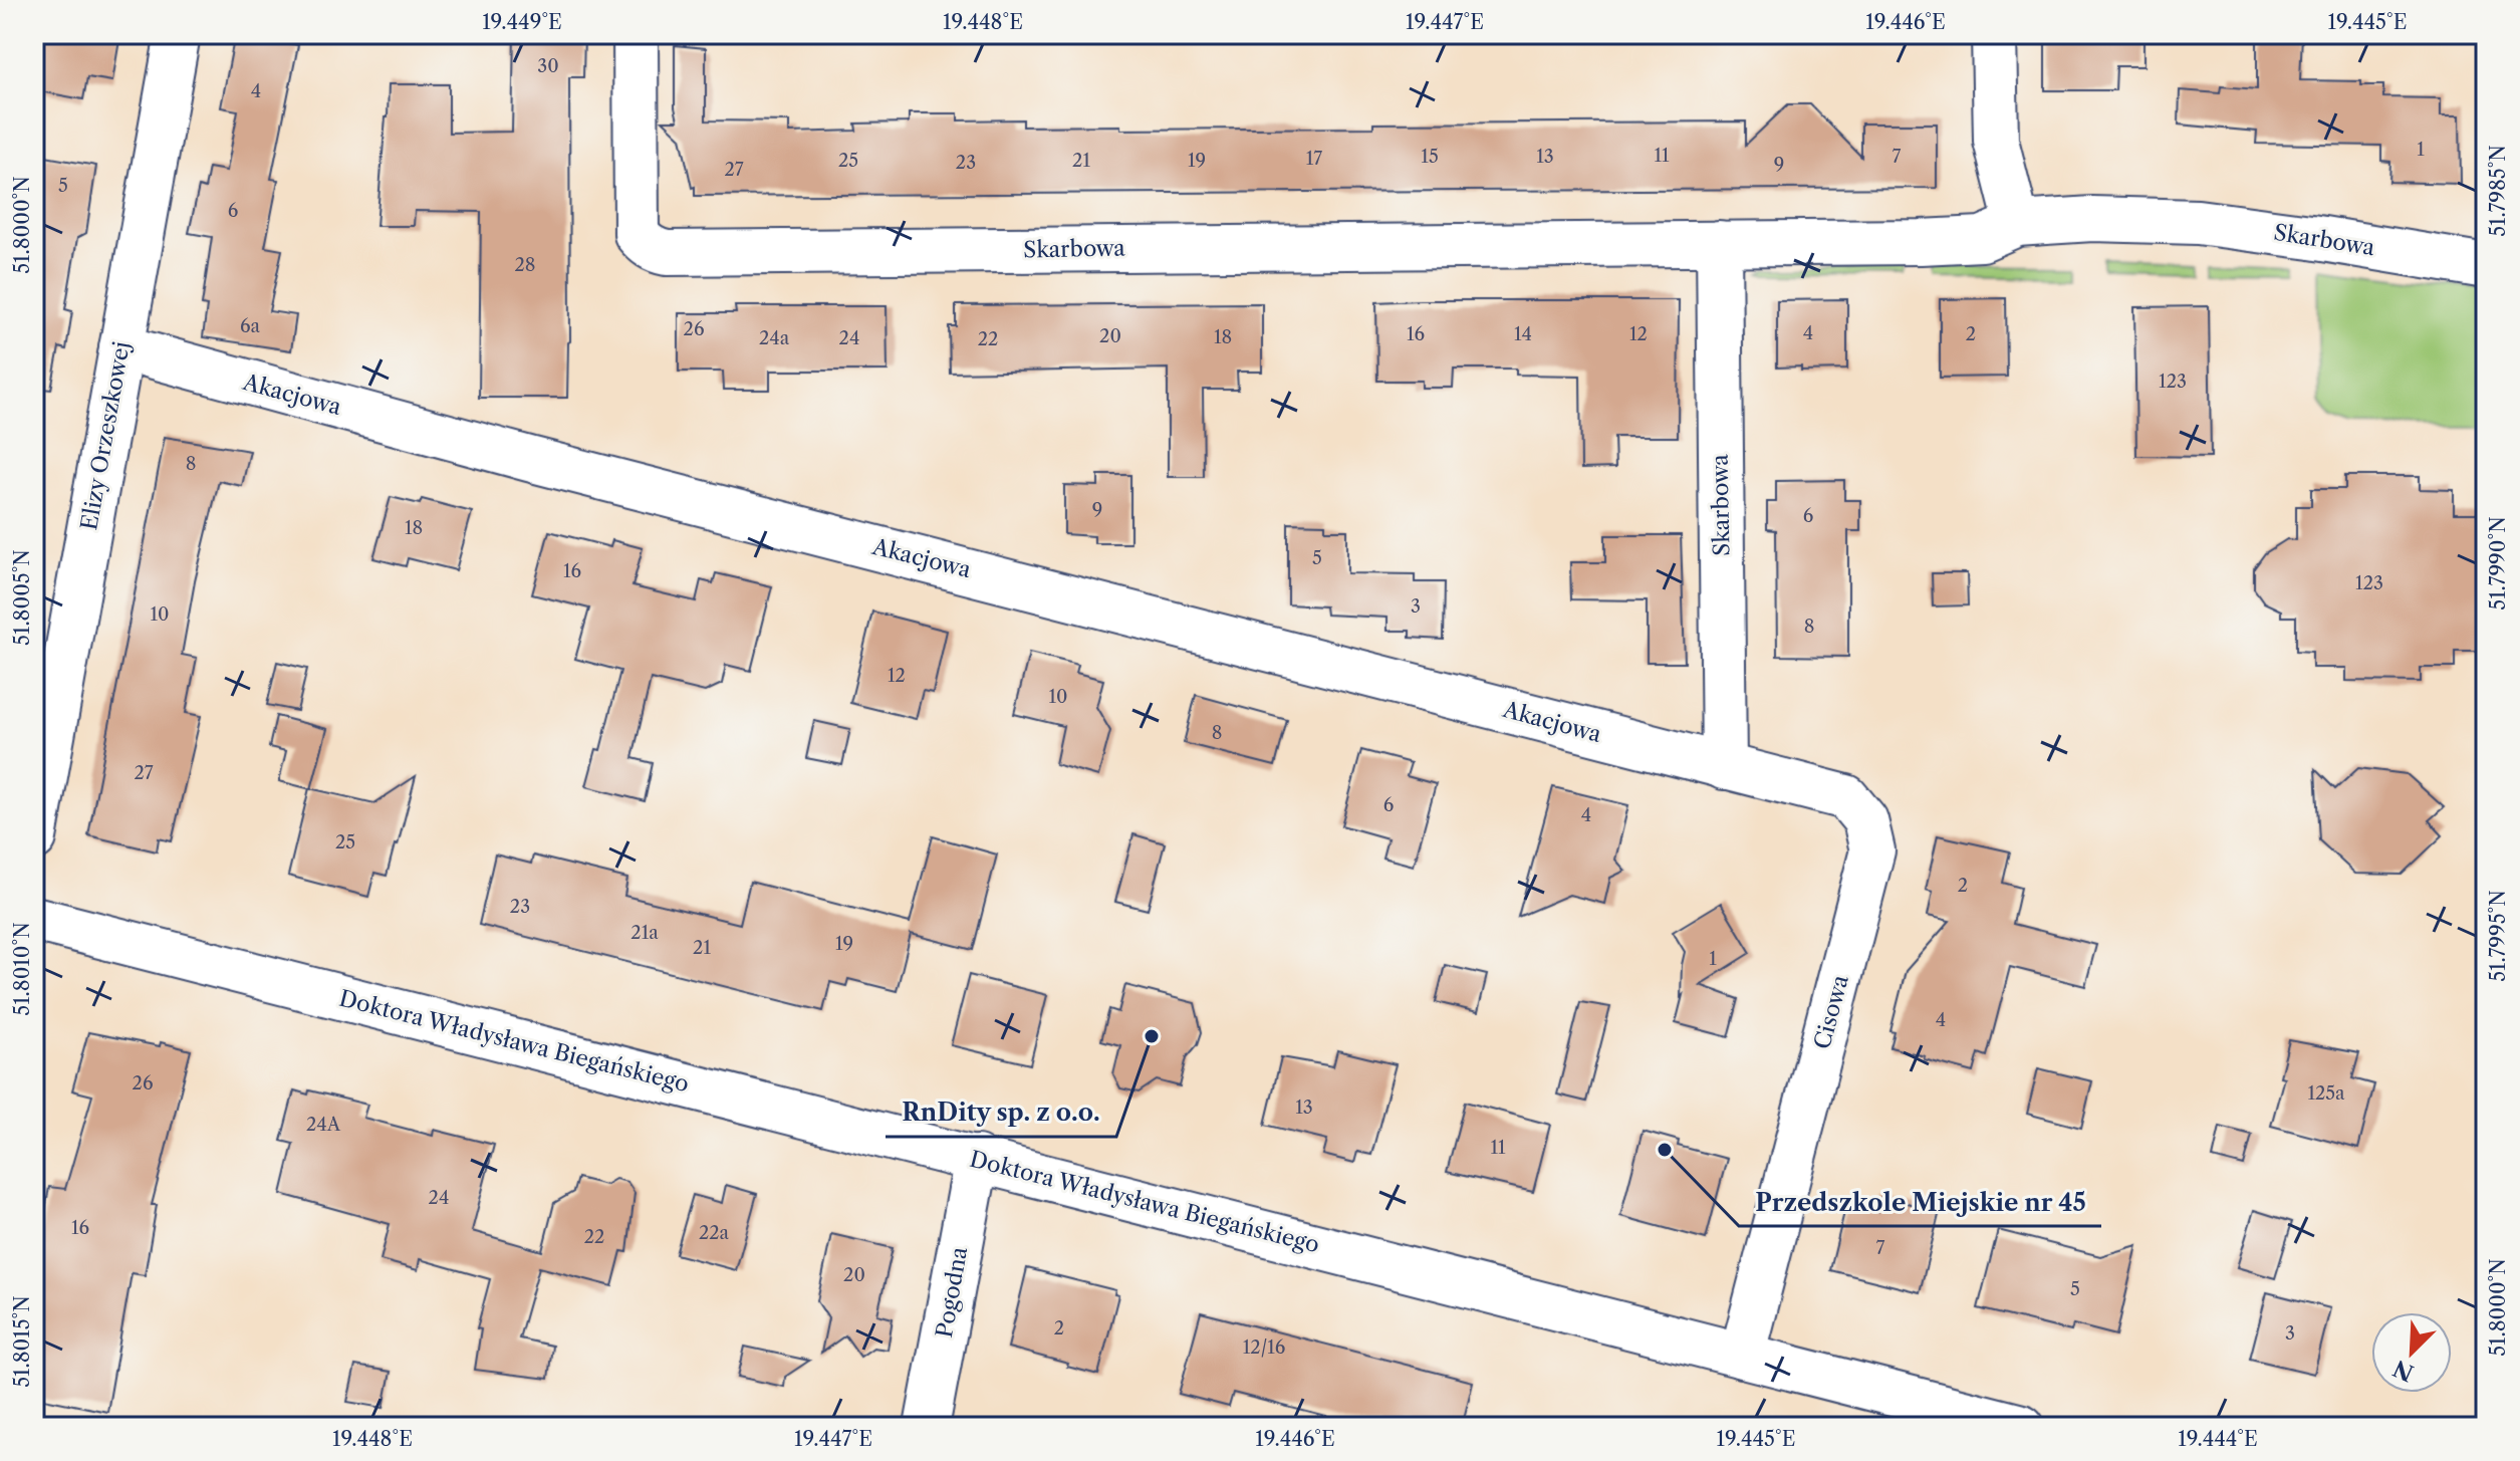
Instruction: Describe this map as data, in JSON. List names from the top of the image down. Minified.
{"streets":{"street":["Skarbowa","Akacjowa","Elizy Orzeszkowej","Cisowa","Doktora Władysława Biegańskiego","Pogodna"]},"crossings":[["Skarbowa","Akacjowa"],["Skarbowa","Cisowa"],["Akacjowa","Elizy Orzeszkowej"],["Akacjowa","Cisowa"],["Cisowa","Doktora Władysława Biegańskiego"],["Doktora Władysława Biegańskiego","Pogodna"]],"places":["RnDity sp. z o.o.","Przedszkole Miejskie nr 45"],"house_numbers":["30","4","1","11","15","13","7","17","25","21","19","23","9","27","5","6","28","6a","26","4","16","14","12","2","20","18","24a","24","22","123","8","9","6","18","5","16","123","3","10","8","12","10","8","27","6","4","25","2","23","21a","19","21","1","4","26","125a","13","24A","11","24","16","22a","22","7","20","5","2","3","12/16"],"north":"bottom left","coordinates":["19.449°E","19.448°E","19.447°E","19.446°E","19.445°E","51.7985°N","51.8000°N","51.7990°N","51.8005°N","51.7995°N","51.8010°N","51.8015°N","19.444°E"]}
